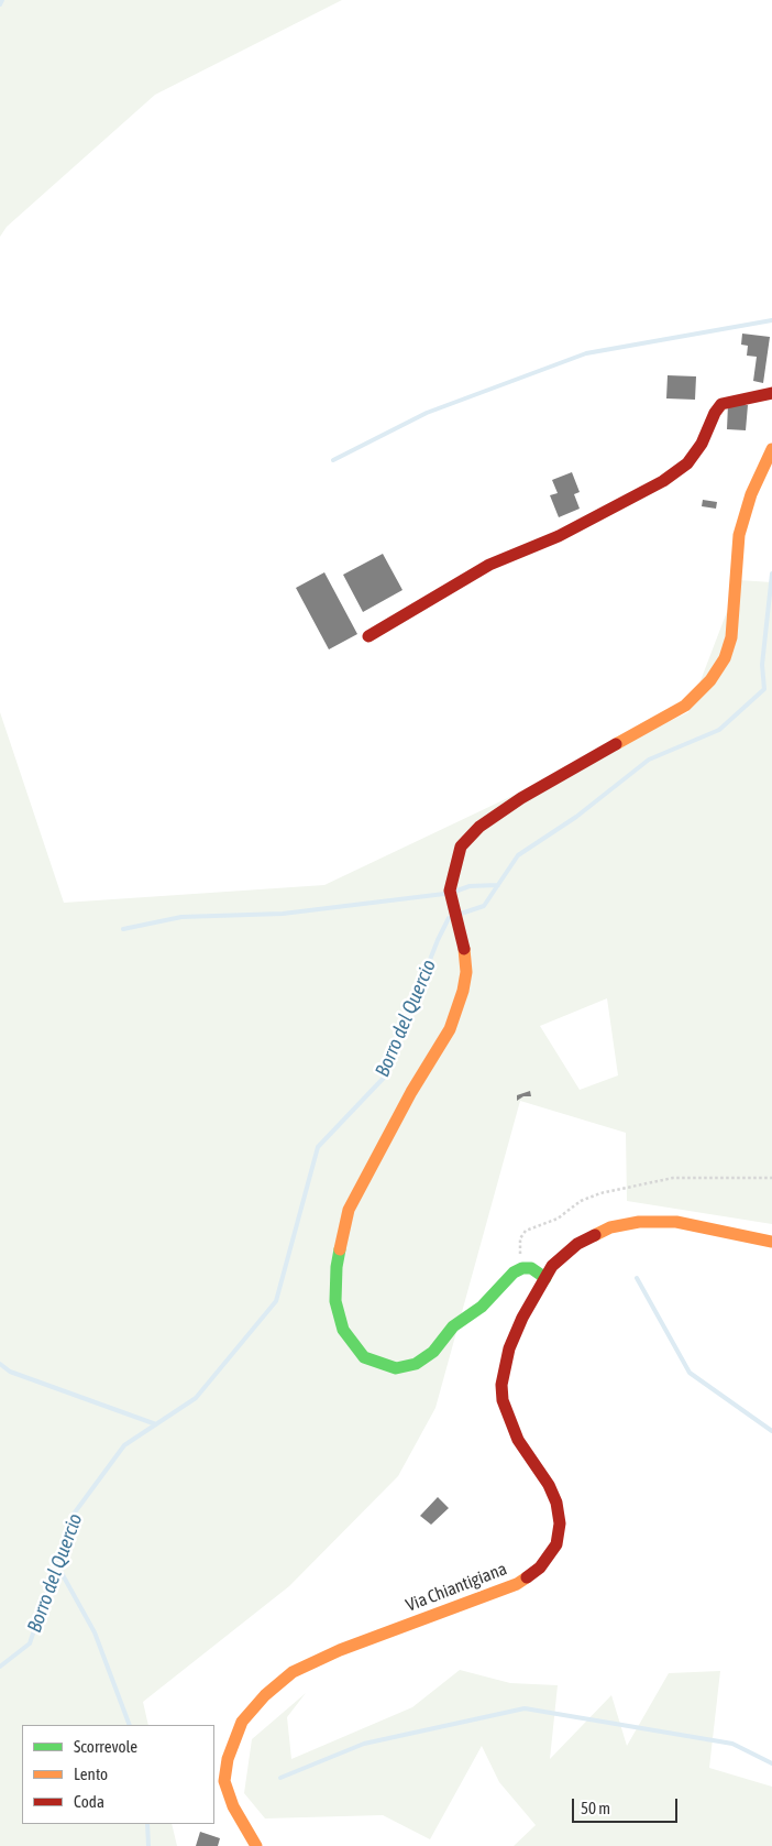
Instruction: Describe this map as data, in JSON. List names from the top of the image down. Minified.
{"streets":{"street":["Via Chiantigiana"]},"water":["Borro del Quercio"],"legend":["Scorrevole","Lento","Coda"],"scale_bar":"50 m"}
